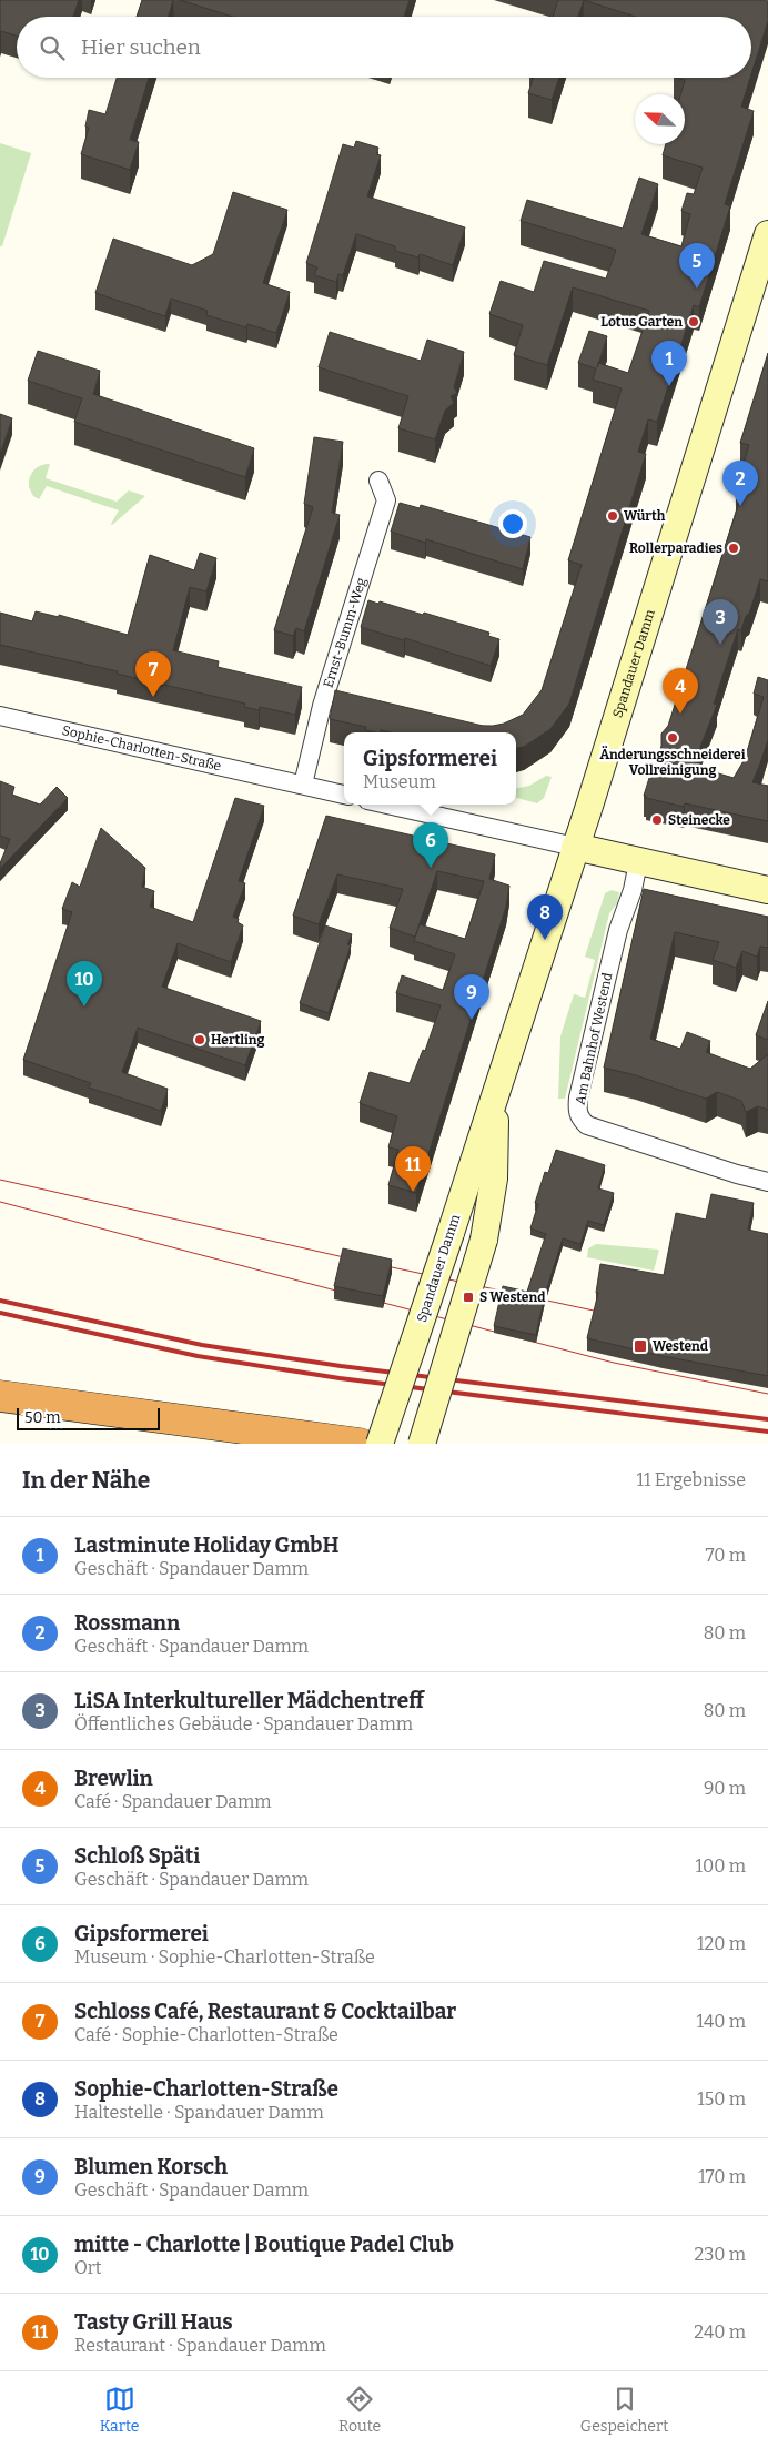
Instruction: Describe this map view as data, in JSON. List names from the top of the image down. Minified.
{"streets":{"main road":["Spandauer Damm"],"street":["Ernst-Bumm-Weg","Sophie-Charlotten-Straße","Am Bahnhof Westend"]},"crossings":[["Ernst-Bumm-Weg","Sophie-Charlotten-Straße"]],"places":{"other":["Lotus Garten","Würth","Rollerparadies","Änderungsschneiderei Vollreinigung","Steinecke","Hertling"],"transit":["S Westend","Westend"]},"scale_bar":"50 m","north":"top left","page":{"search":"Hier suchen","pins":["5","1","2","3","7","4","6","8","10","9","11"],"popup":["Gipsformerei","Museum"],"scale":"50 m","heading":["In der Nähe","11 Ergebnisse"],"list":[{"mark":"1","name":"Lastminute Holiday GmbH","note":"Geschäft · Spandauer Damm","value":"70 m"},{"mark":"2","name":"Rossmann","note":"Geschäft · Spandauer Damm","value":"80 m"},{"mark":"3","name":"LiSA Interkultureller Mädchentreff","note":"Öffentliches Gebäude · Spandauer Damm","value":"80 m"},{"mark":"4","name":"Brewlin","note":"Café · Spandauer Damm","value":"90 m"},{"mark":"5","name":"Schloß Späti","note":"Geschäft · Spandauer Damm","value":"100 m"},{"mark":"6","name":"Gipsformerei","note":"Museum · Sophie-Charlotten-Straße","value":"120 m"},{"mark":"7","name":"Schloss Café, Restaurant & Cocktailbar","note":"Café · Sophie-Charlotten-Straße","value":"140 m"},{"mark":"8","name":"Sophie-Charlotten-Straße","note":"Haltestelle · Spandauer Damm","value":"150 m"},{"mark":"9","name":"Blumen Korsch","note":"Geschäft · Spandauer Damm","value":"170 m"},{"mark":"10","name":"mitte - Charlotte | Boutique Padel Club","note":"Ort","value":"230 m"},{"mark":"11","name":"Tasty Grill Haus","note":"Restaurant · Spandauer Damm","value":"240 m"}],"nav":["Karte","Route","Gespeichert"]}}
